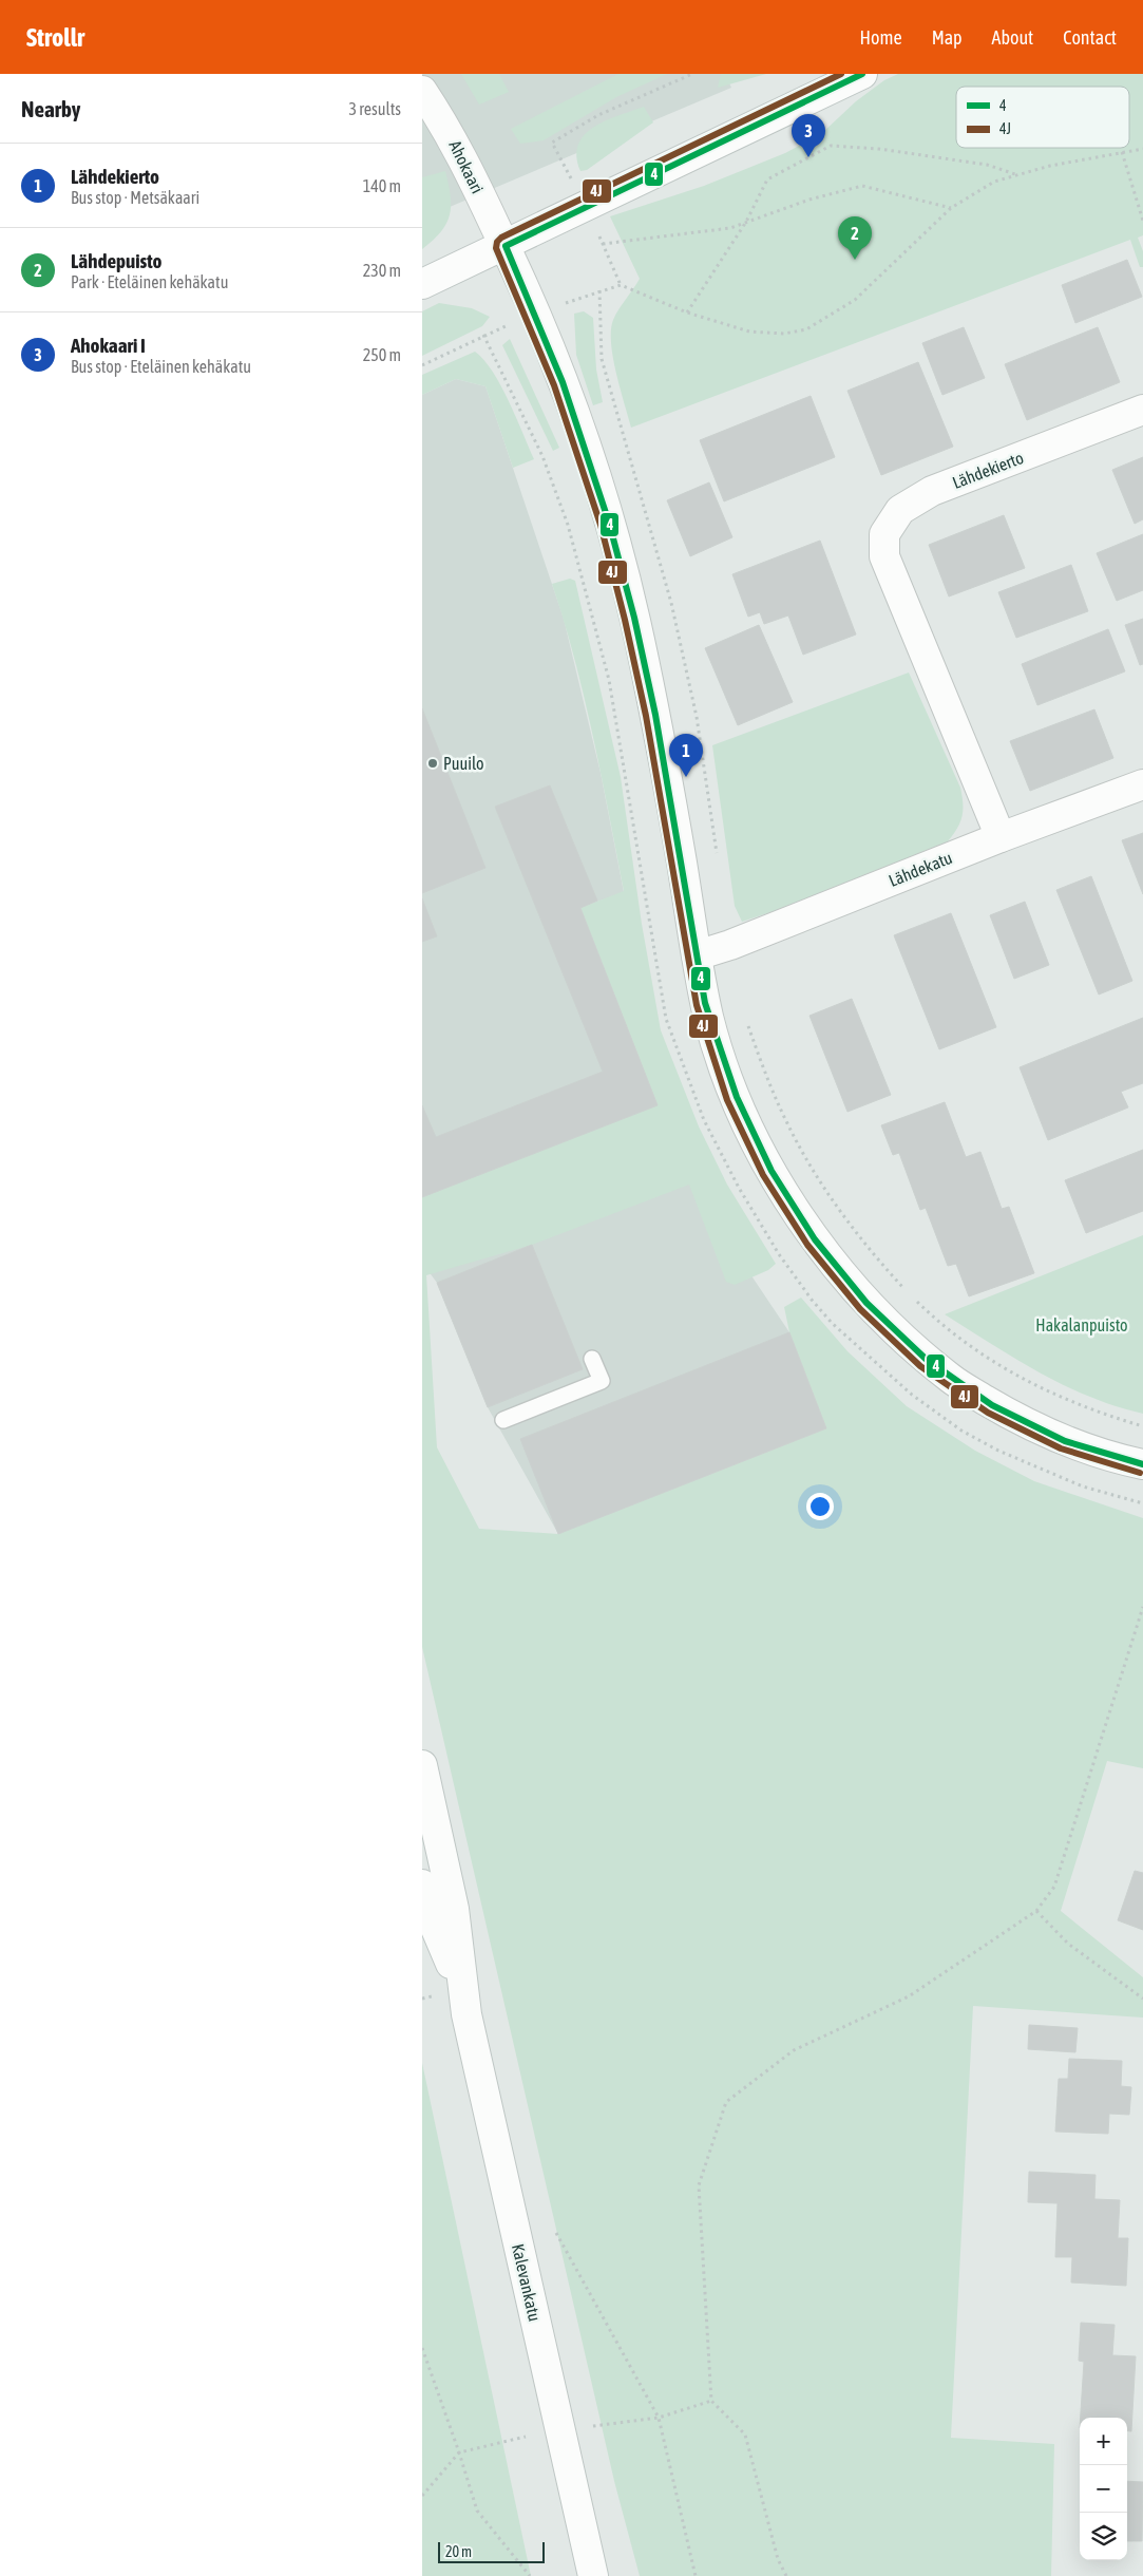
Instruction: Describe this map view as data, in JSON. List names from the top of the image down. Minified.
{"streets":{"street":["Ahokaari","Lähdekierto","Lähdekatu","Kalevankatu"]},"crossings":[["Ahokaari","Lähdekatu"],["Lähdekierto","Lähdekatu"]],"parks":["Hakalanpuisto"],"places":["Puuilo"],"lines":["transit line 4","transit line 4J"],"legend":["4","4J"],"scale_bar":"20 m","page":{"header":"Strollr","nav":["Home","Map","About","Contact"],"heading":["Nearby","3 results"],"pins":["3","2","1"],"list":[{"mark":"1","name":"Lähdekierto","note":"Bus stop · Metsäkaari","value":"140 m"},{"mark":"2","name":"Lähdepuisto","note":"Park · Eteläinen kehäkatu","value":"230 m"},{"mark":"3","name":"Ahokaari I","note":"Bus stop · Eteläinen kehäkatu","value":"250 m"}],"map_buttons":["+","−"],"scale":"20 m"}}
